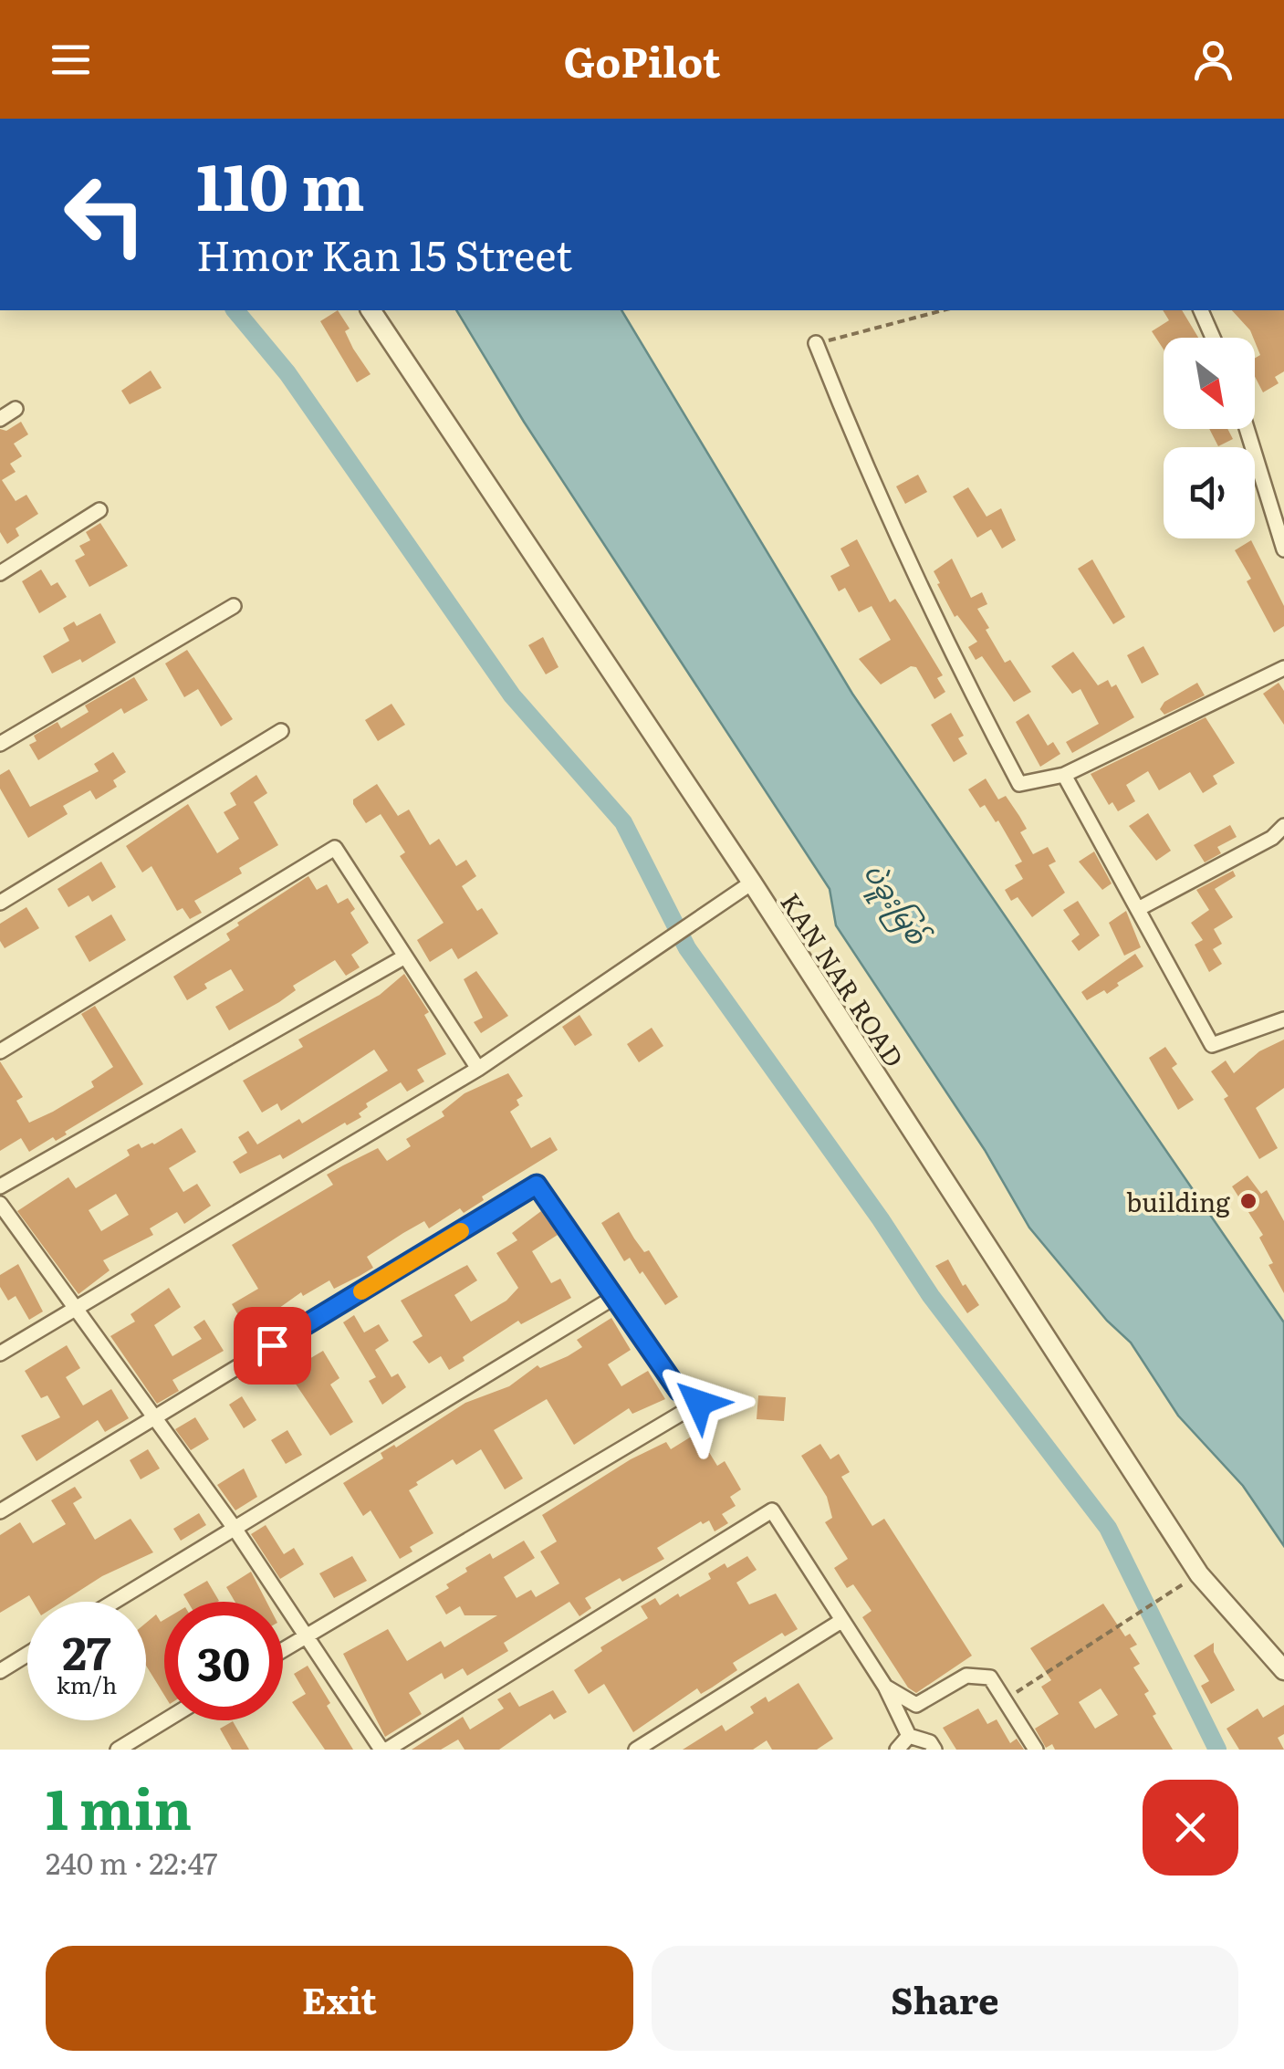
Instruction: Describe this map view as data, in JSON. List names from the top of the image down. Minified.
{"streets":{"street":["KAN NAR ROAD"]},"water":["ပဲခူးမြစ်"],"places":["building"],"north":"bottom right","page":{"header":"GoPilot","turn":["110 m","Hmor Kan 15 Street"],"speed":"27 km/h","limit":"30","heading":["1 min","240 m · 22:47"],"buttons":["Exit","Share"]}}
